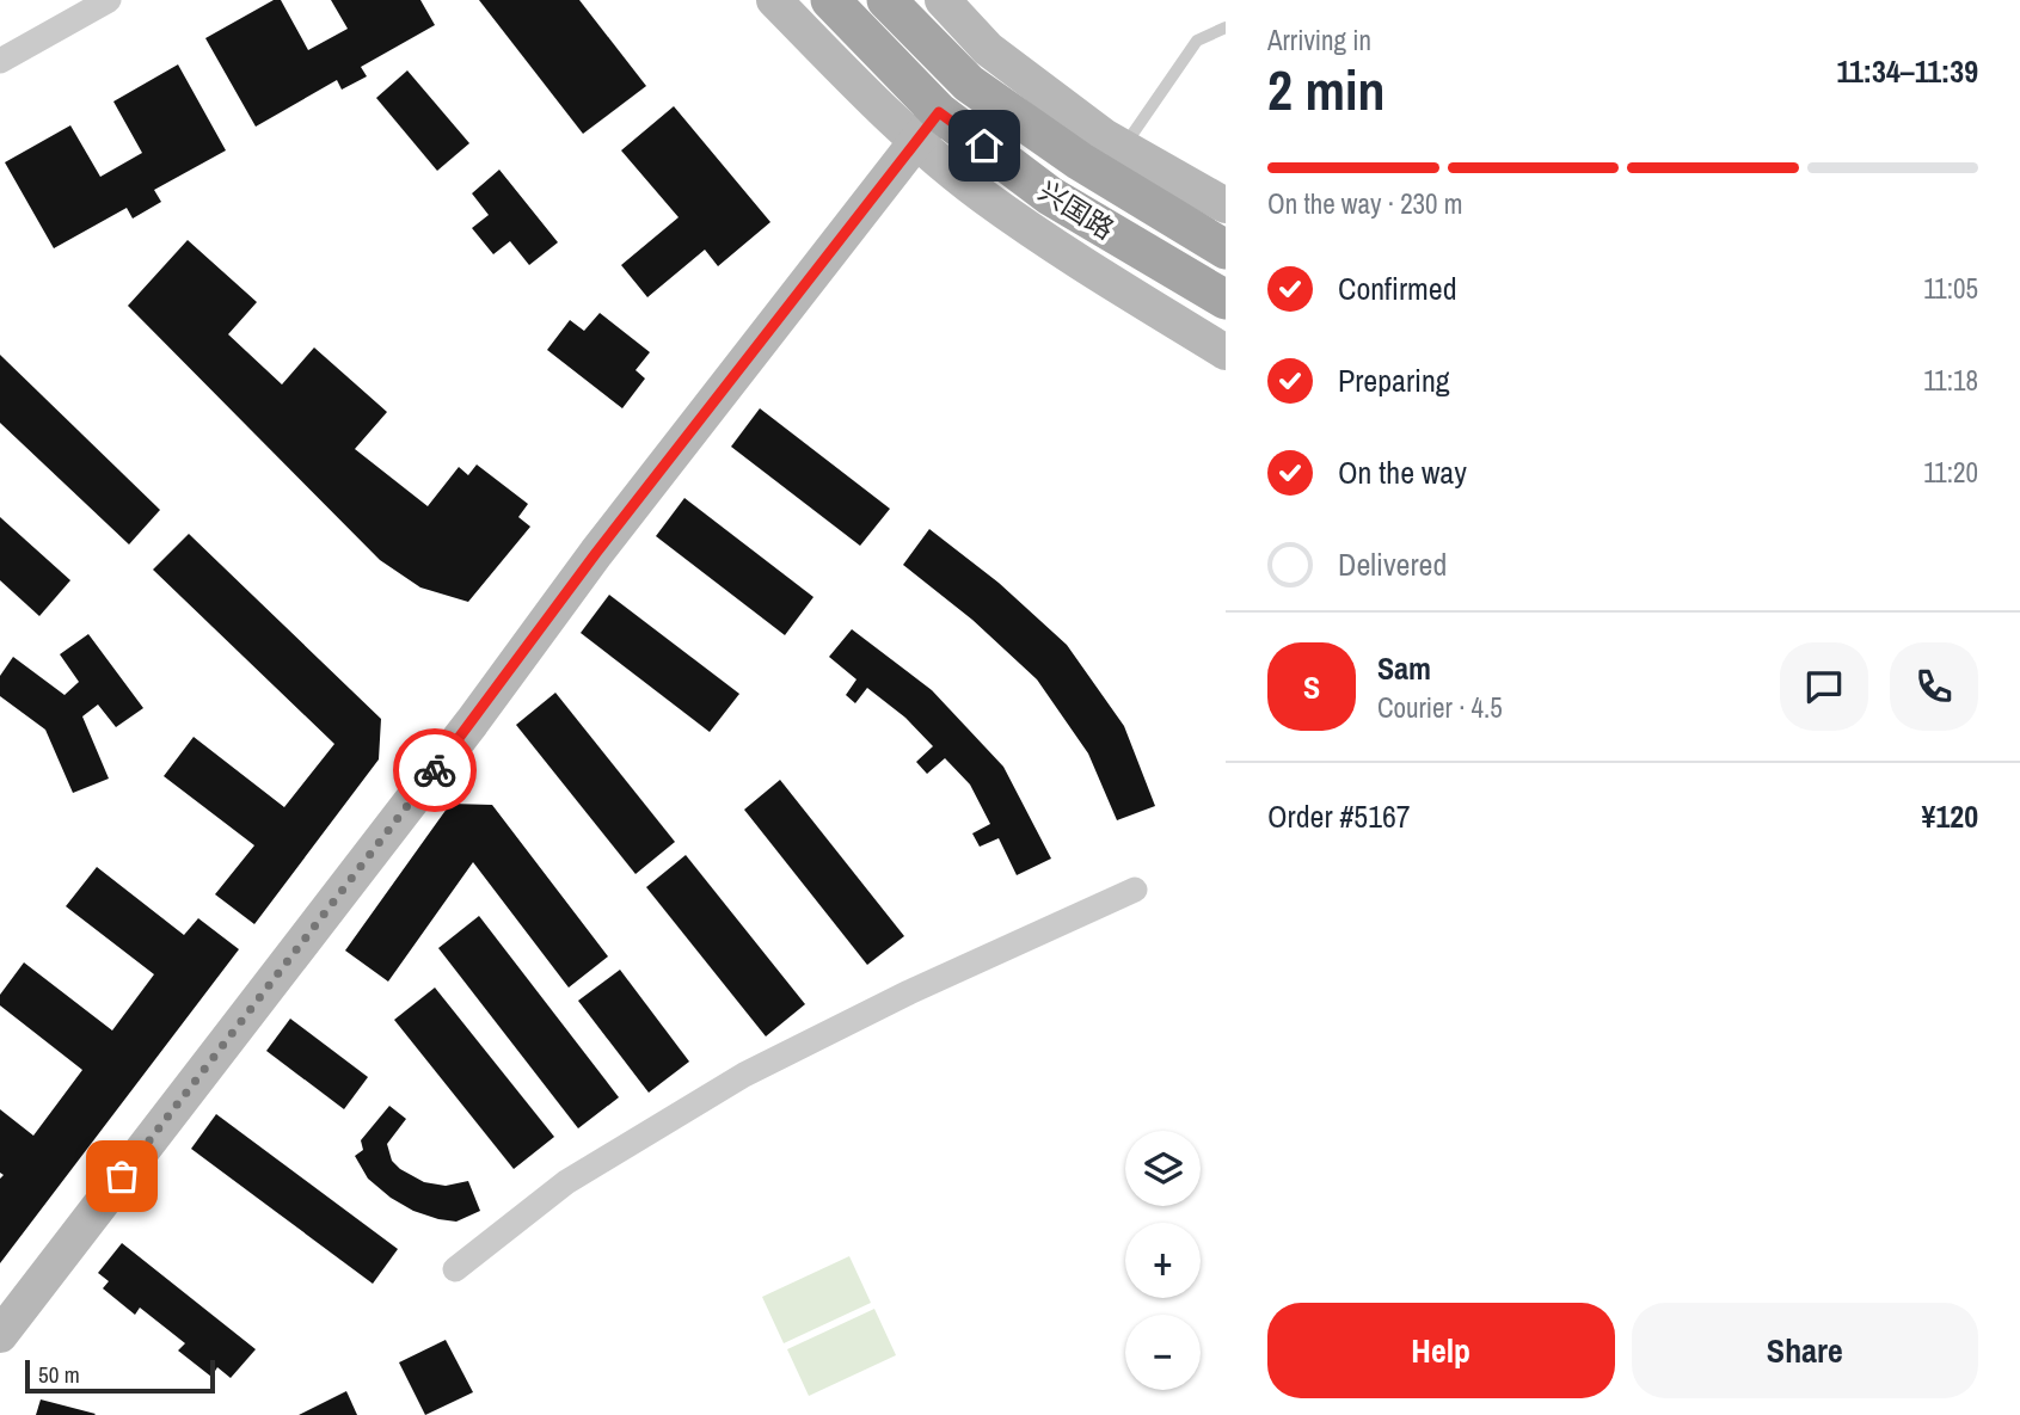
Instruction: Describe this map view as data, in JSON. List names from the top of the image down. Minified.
{"streets":{"main road":["兴国路"]},"scale_bar":"50 m","page":{"heading":["2 min","Arriving in","11:34–11:39"],"panel":["Sam","Courier · 4.5","Order #5167","¥120"],"bar":"On the way · 230 m","list":[["Confirmed","11:05"],["Preparing","11:18"],["On the way","11:20"],"Delivered"],"round":"S","map_buttons":["+","−"],"buttons":["Help","Share"],"scale":"50 m"}}
